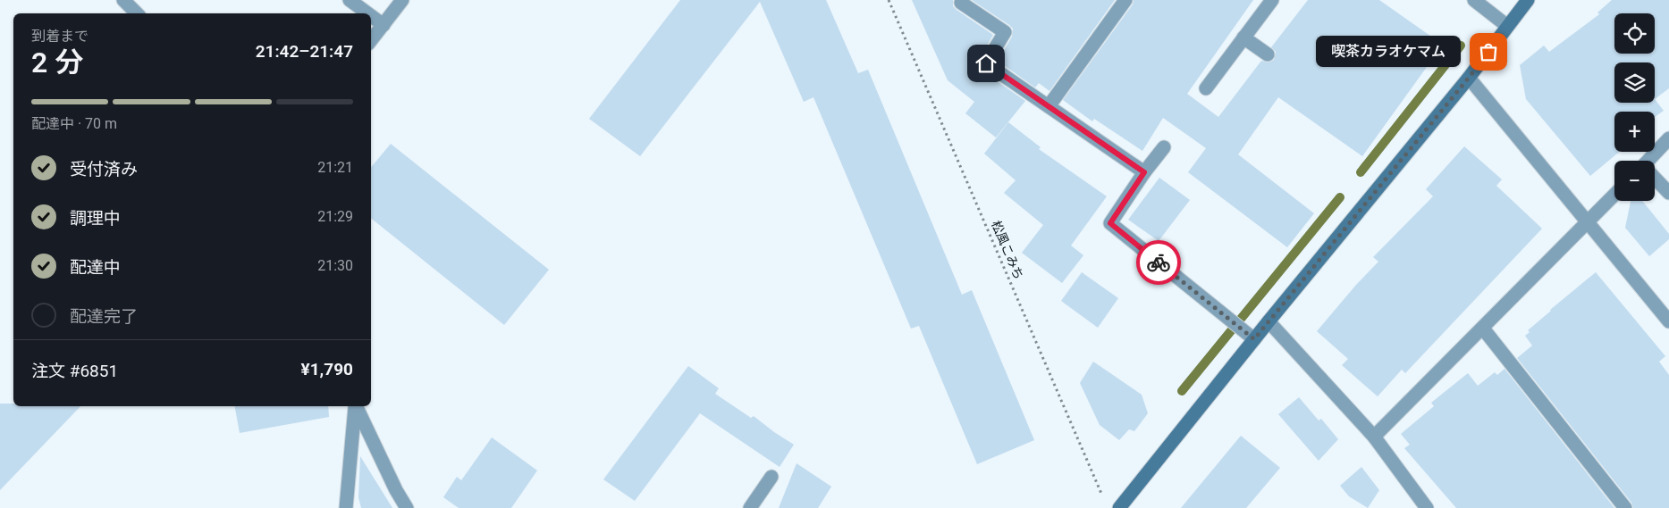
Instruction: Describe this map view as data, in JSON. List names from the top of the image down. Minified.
{"streets":{"path":["松風こみち"]},"places":["喫茶カラオケマム"],"page":{"map_buttons":["+","−"],"heading":["2 分","到着まで","21:42–21:47"],"panel":["注文 #6851","¥1,790"],"bubble":"喫茶カラオケマム","bar":"配達中 · 70 m","list":[["受付済み","21:21"],["調理中","21:29"],["配達中","21:30"],"配達完了"]}}
